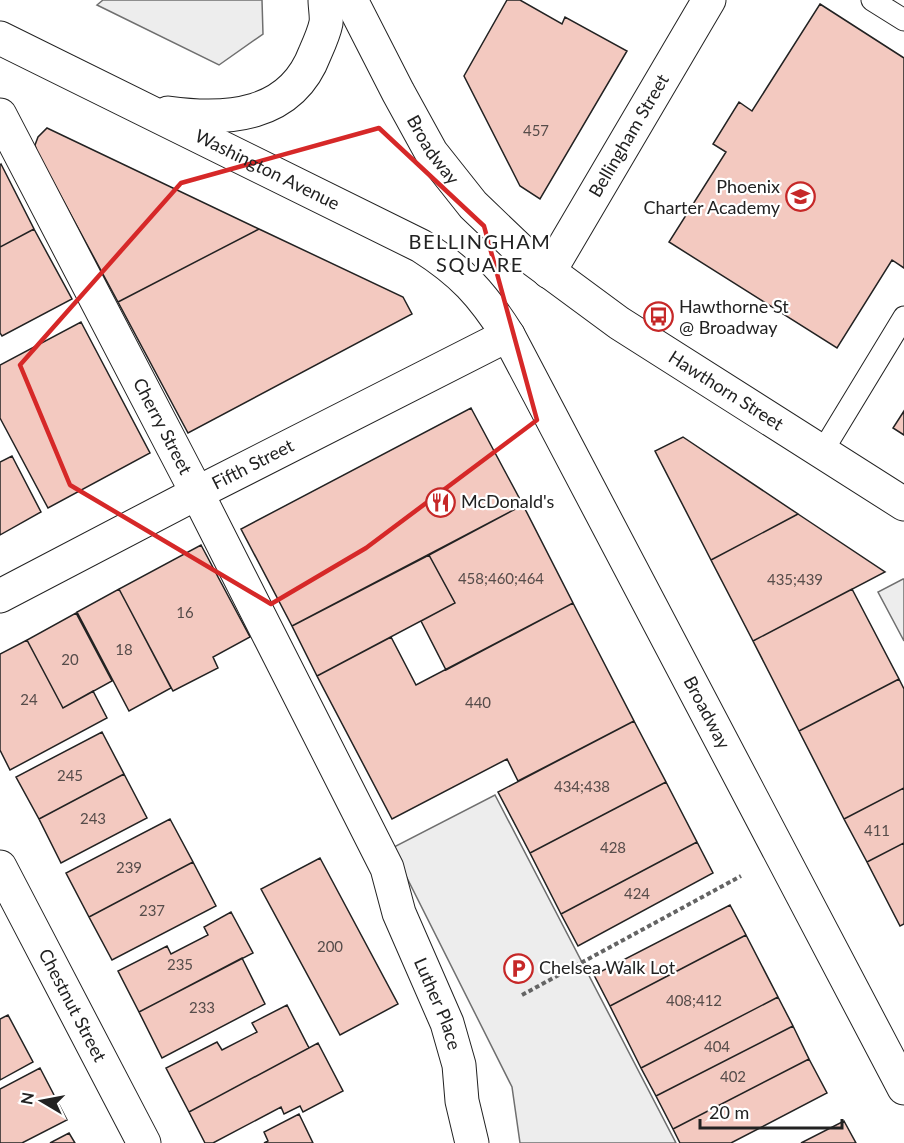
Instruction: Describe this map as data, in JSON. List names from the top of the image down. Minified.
{"streets":{"main road":["Bellingham Street","Broadway","Washington Avenue","Hawthorn Street","Cherry Street","Fifth Street","Luther Place","Chestnut Street"]},"crossings":[["Bellingham Street","Broadway"],["Bellingham Street","Hawthorn Street"],["Broadway","Washington Avenue"],["Broadway","Hawthorn Street"],["Broadway","Fifth Street"],["Washington Avenue","Fifth Street"],["Cherry Street","Fifth Street"],["Cherry Street","Luther Place"]],"districts":["BELLINGHAM SQUARE"],"places":{"school or university":["Phoenix Charter Academy"],"bus stop":["Hawthorne St @ Broadway"],"restaurant":["McDonald's"],"parking":["Chelsea Walk Lot"]},"house_numbers":["457","458;460;464","435;439","16","18","20","24","440","245","434;438","243","411","428","239","424","237","200","235","408;412","233","404","402"],"scale_bar":"20 m","north":"left"}
